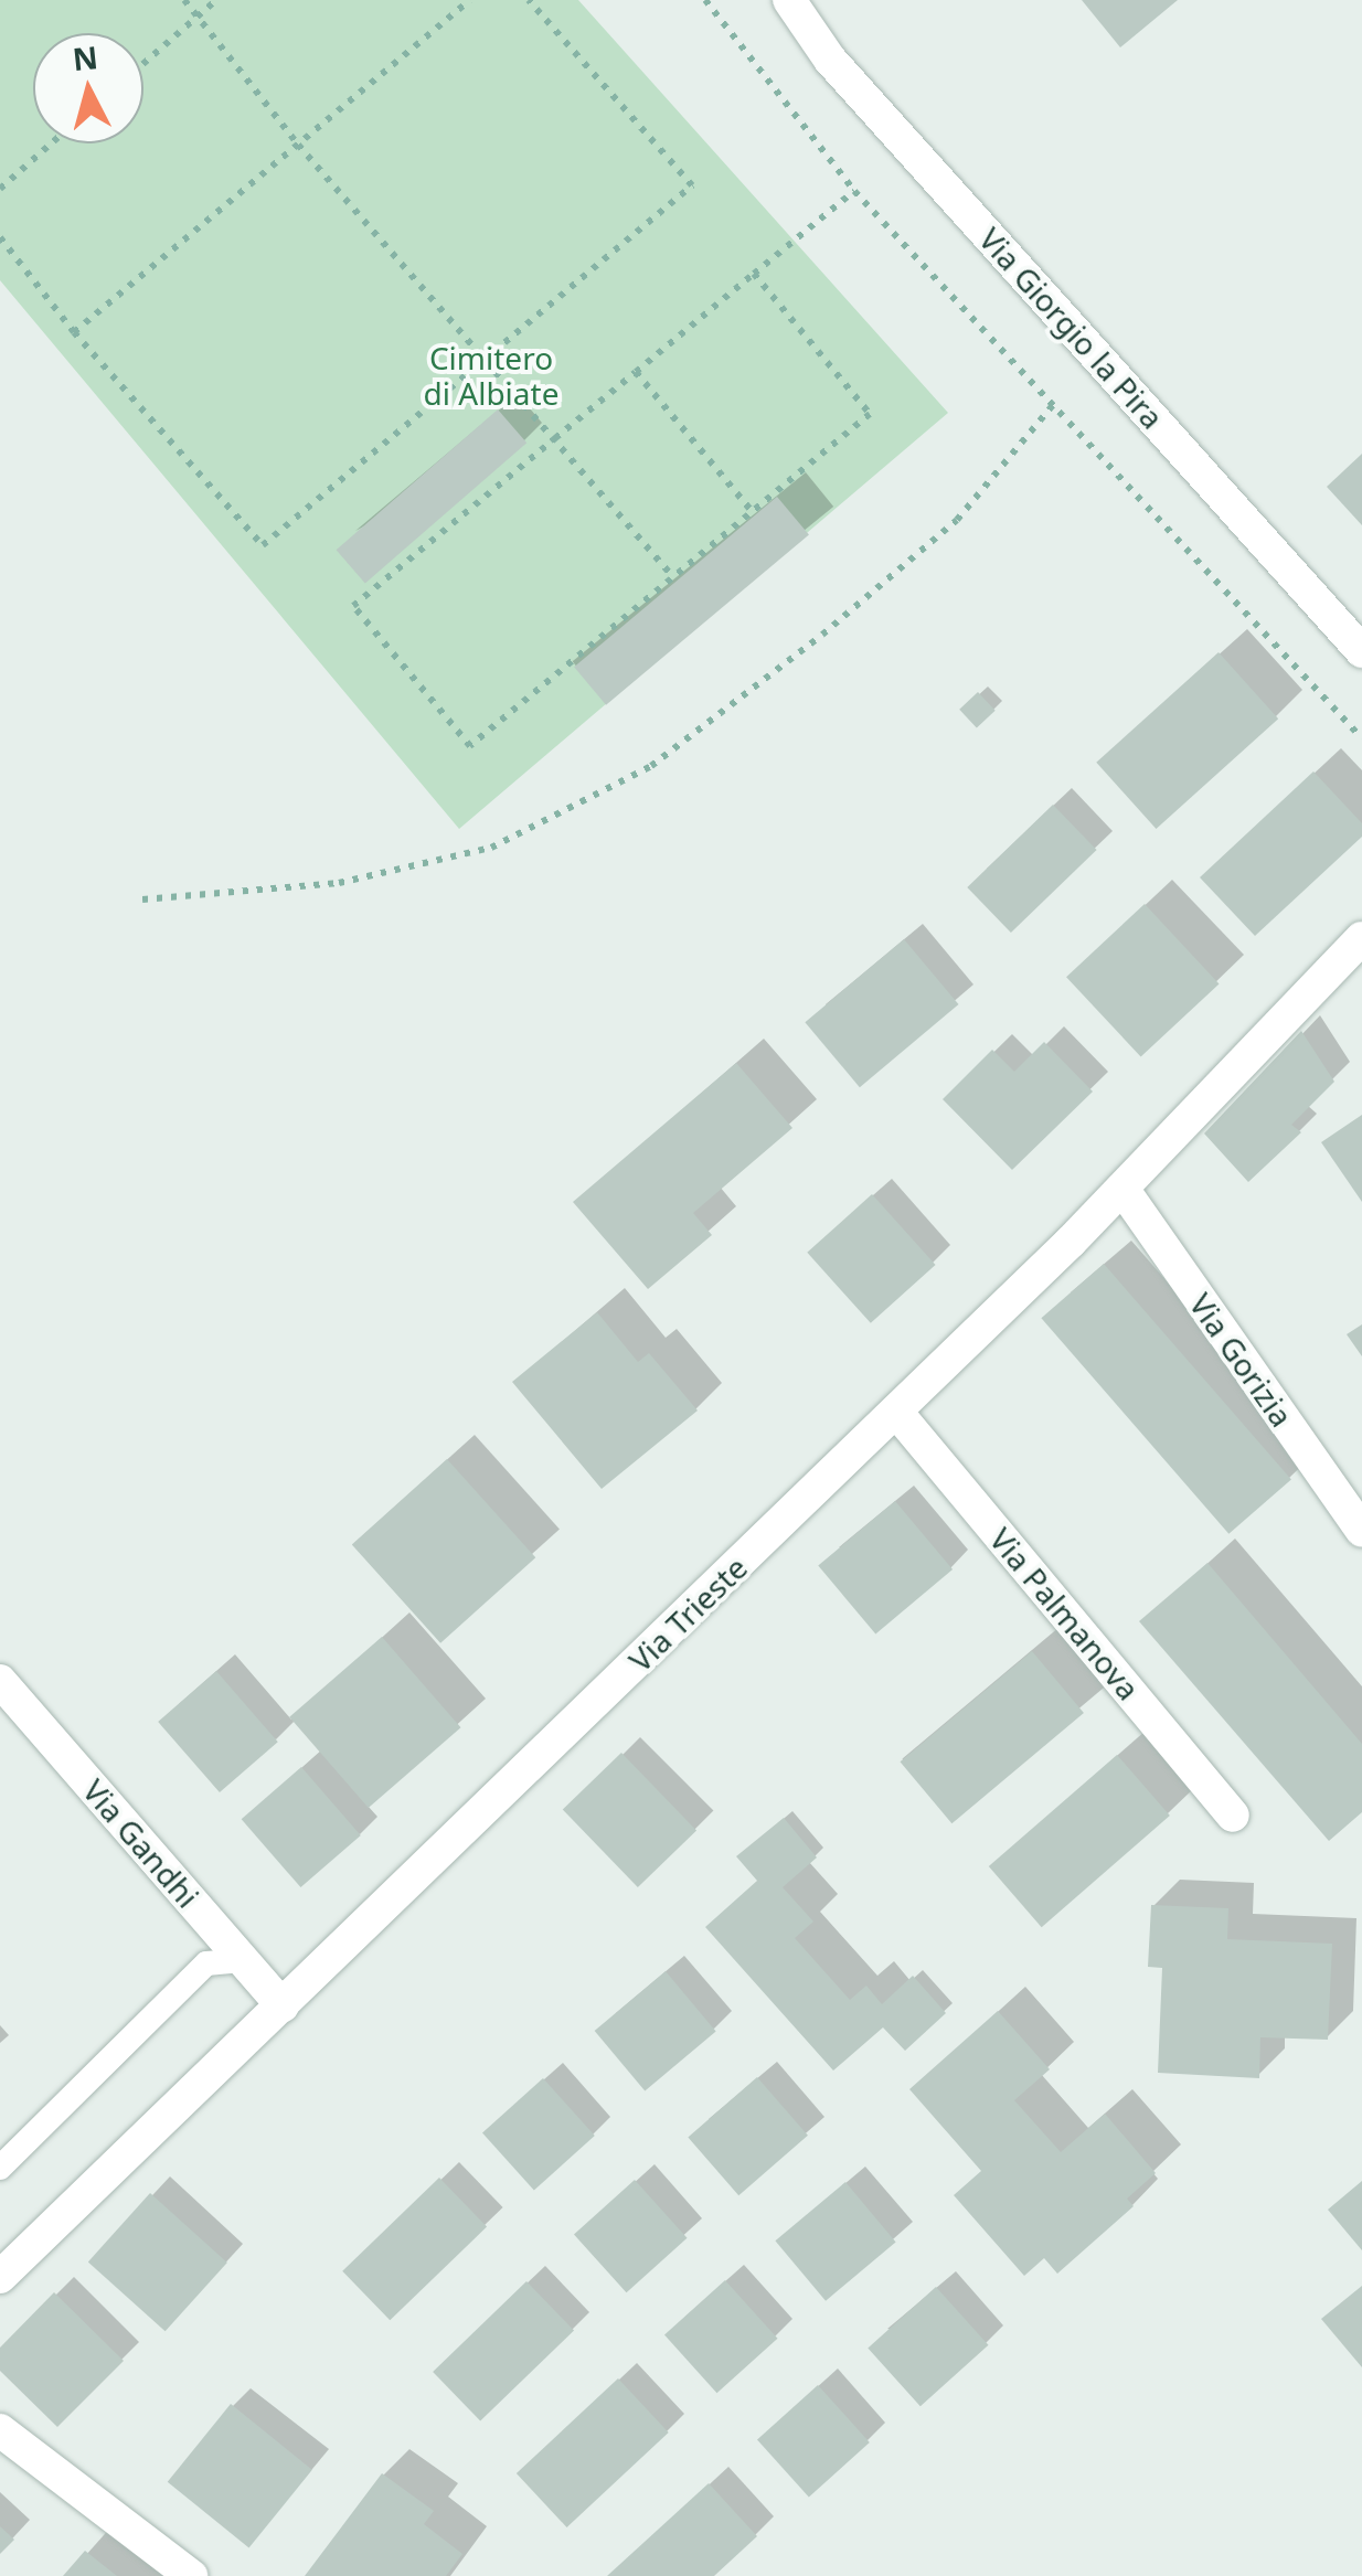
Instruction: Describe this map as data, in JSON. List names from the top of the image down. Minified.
{"streets":{"street":["Via Giorgio la Pira","Via Gorizia","Via Trieste","Via Palmanova","Via Gandhi"]},"crossings":[["Via Gorizia","Via Trieste"],["Via Trieste","Via Palmanova"],["Via Trieste","Via Gandhi"]],"parks":["Cimitero di Albiate"],"north":"top"}
